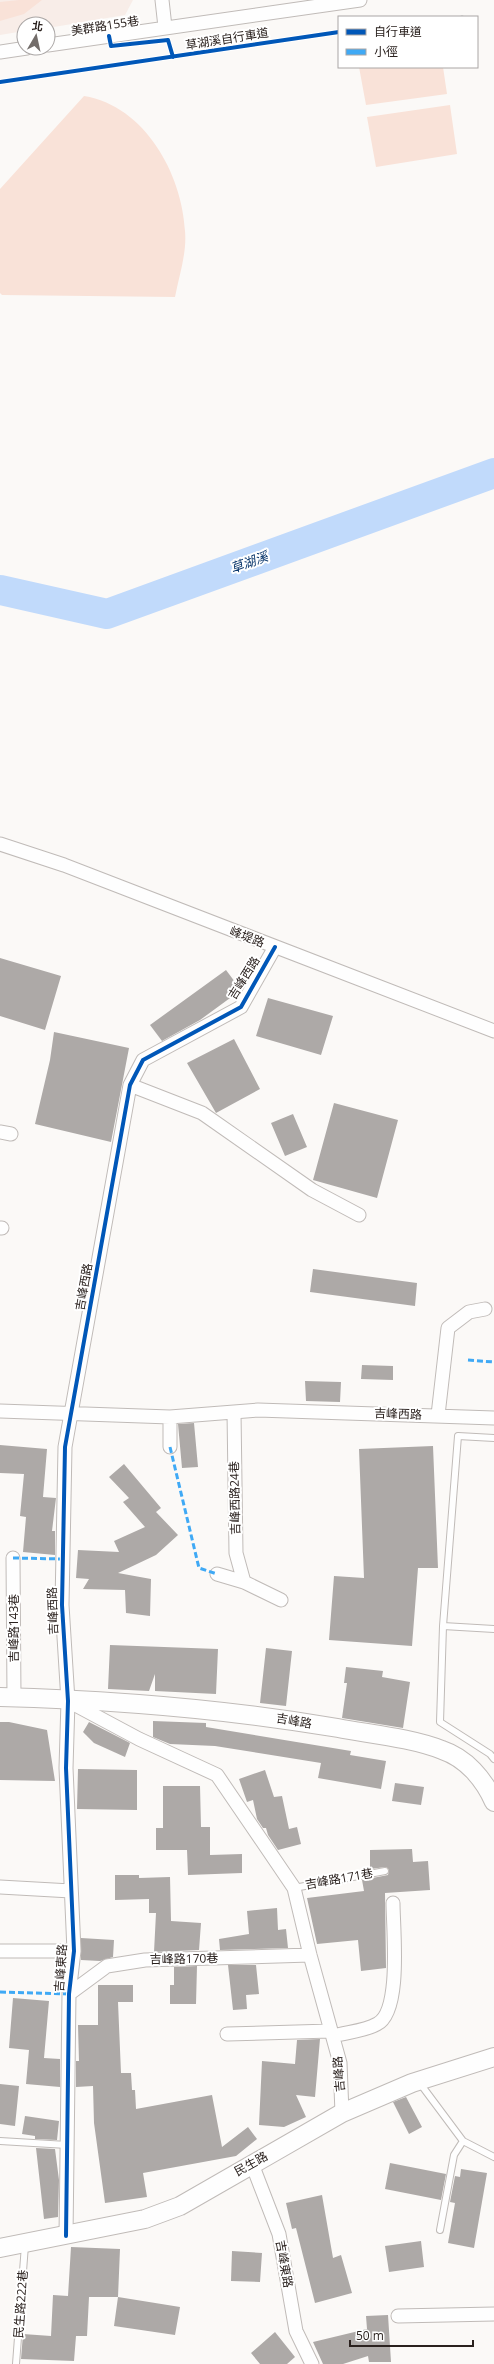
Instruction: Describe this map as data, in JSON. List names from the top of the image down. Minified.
{"streets":{"street":["美群路155巷","峰堤路","吉峰西路","吉峰西路24巷","吉峰路143巷","吉峰路","吉峰路170巷","吉峰東路","民生路"],"lane":["吉峰路171巷","民生路222巷"],"cycle path":["草湖溪自行車道"]},"crossings":[["峰堤路","吉峰西路"],["吉峰西路","吉峰西路24巷"],["吉峰西路","吉峰路"],["吉峰西路","吉峰東路"],["吉峰路143巷","吉峰路"],["吉峰路","吉峰路171巷"],["吉峰路","吉峰路170巷"],["吉峰路","吉峰東路"],["吉峰路","民生路"],["吉峰路170巷","吉峰東路"],["吉峰東路","民生路"],["民生路","民生路222巷"]],"water":["草湖溪"],"legend":["自行車道","小徑"],"scale_bar":"50 m","north":"top"}
